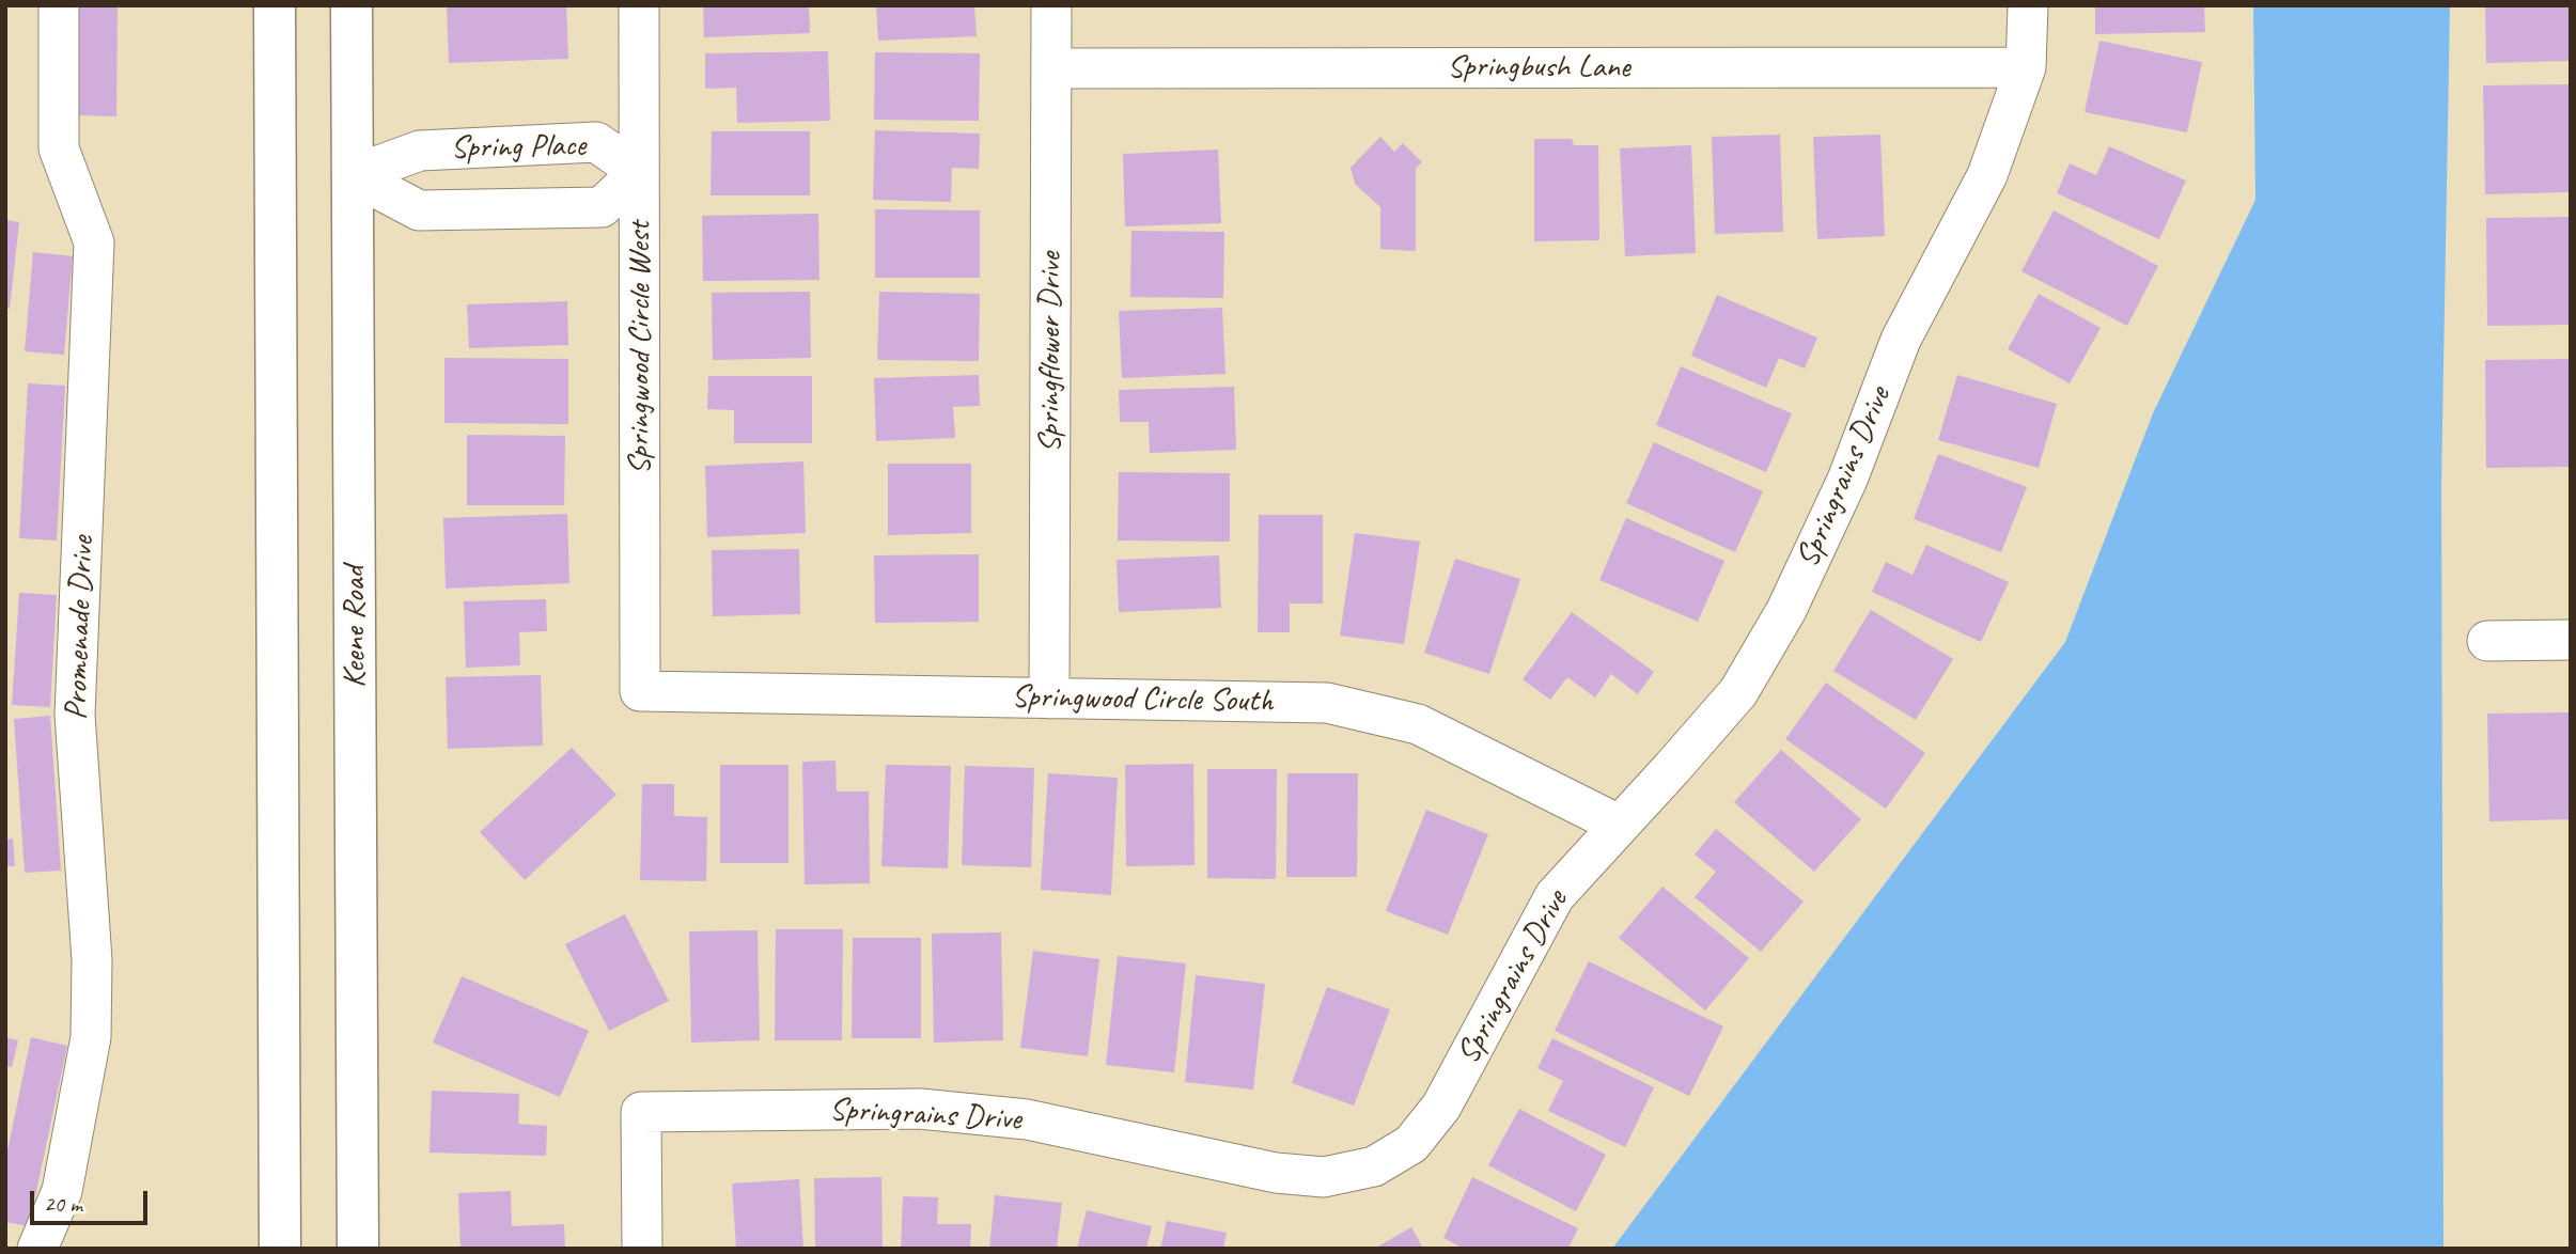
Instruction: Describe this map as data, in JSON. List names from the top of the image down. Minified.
{"streets":{"main road":["Keene Road"],"street":["Springbush Lane","Spring Place","Springwood Circle West","Springflower Drive","Springrains Drive","Promenade Drive","Springwood Circle South"]},"crossings":[["Springbush Lane","Springflower Drive"],["Springbush Lane","Springrains Drive"],["Spring Place","Springwood Circle West"],["Spring Place","Keene Road"],["Springwood Circle West","Springwood Circle South"],["Springflower Drive","Springwood Circle South"],["Springrains Drive","Springwood Circle South"]],"scale_bar":"20 m"}
